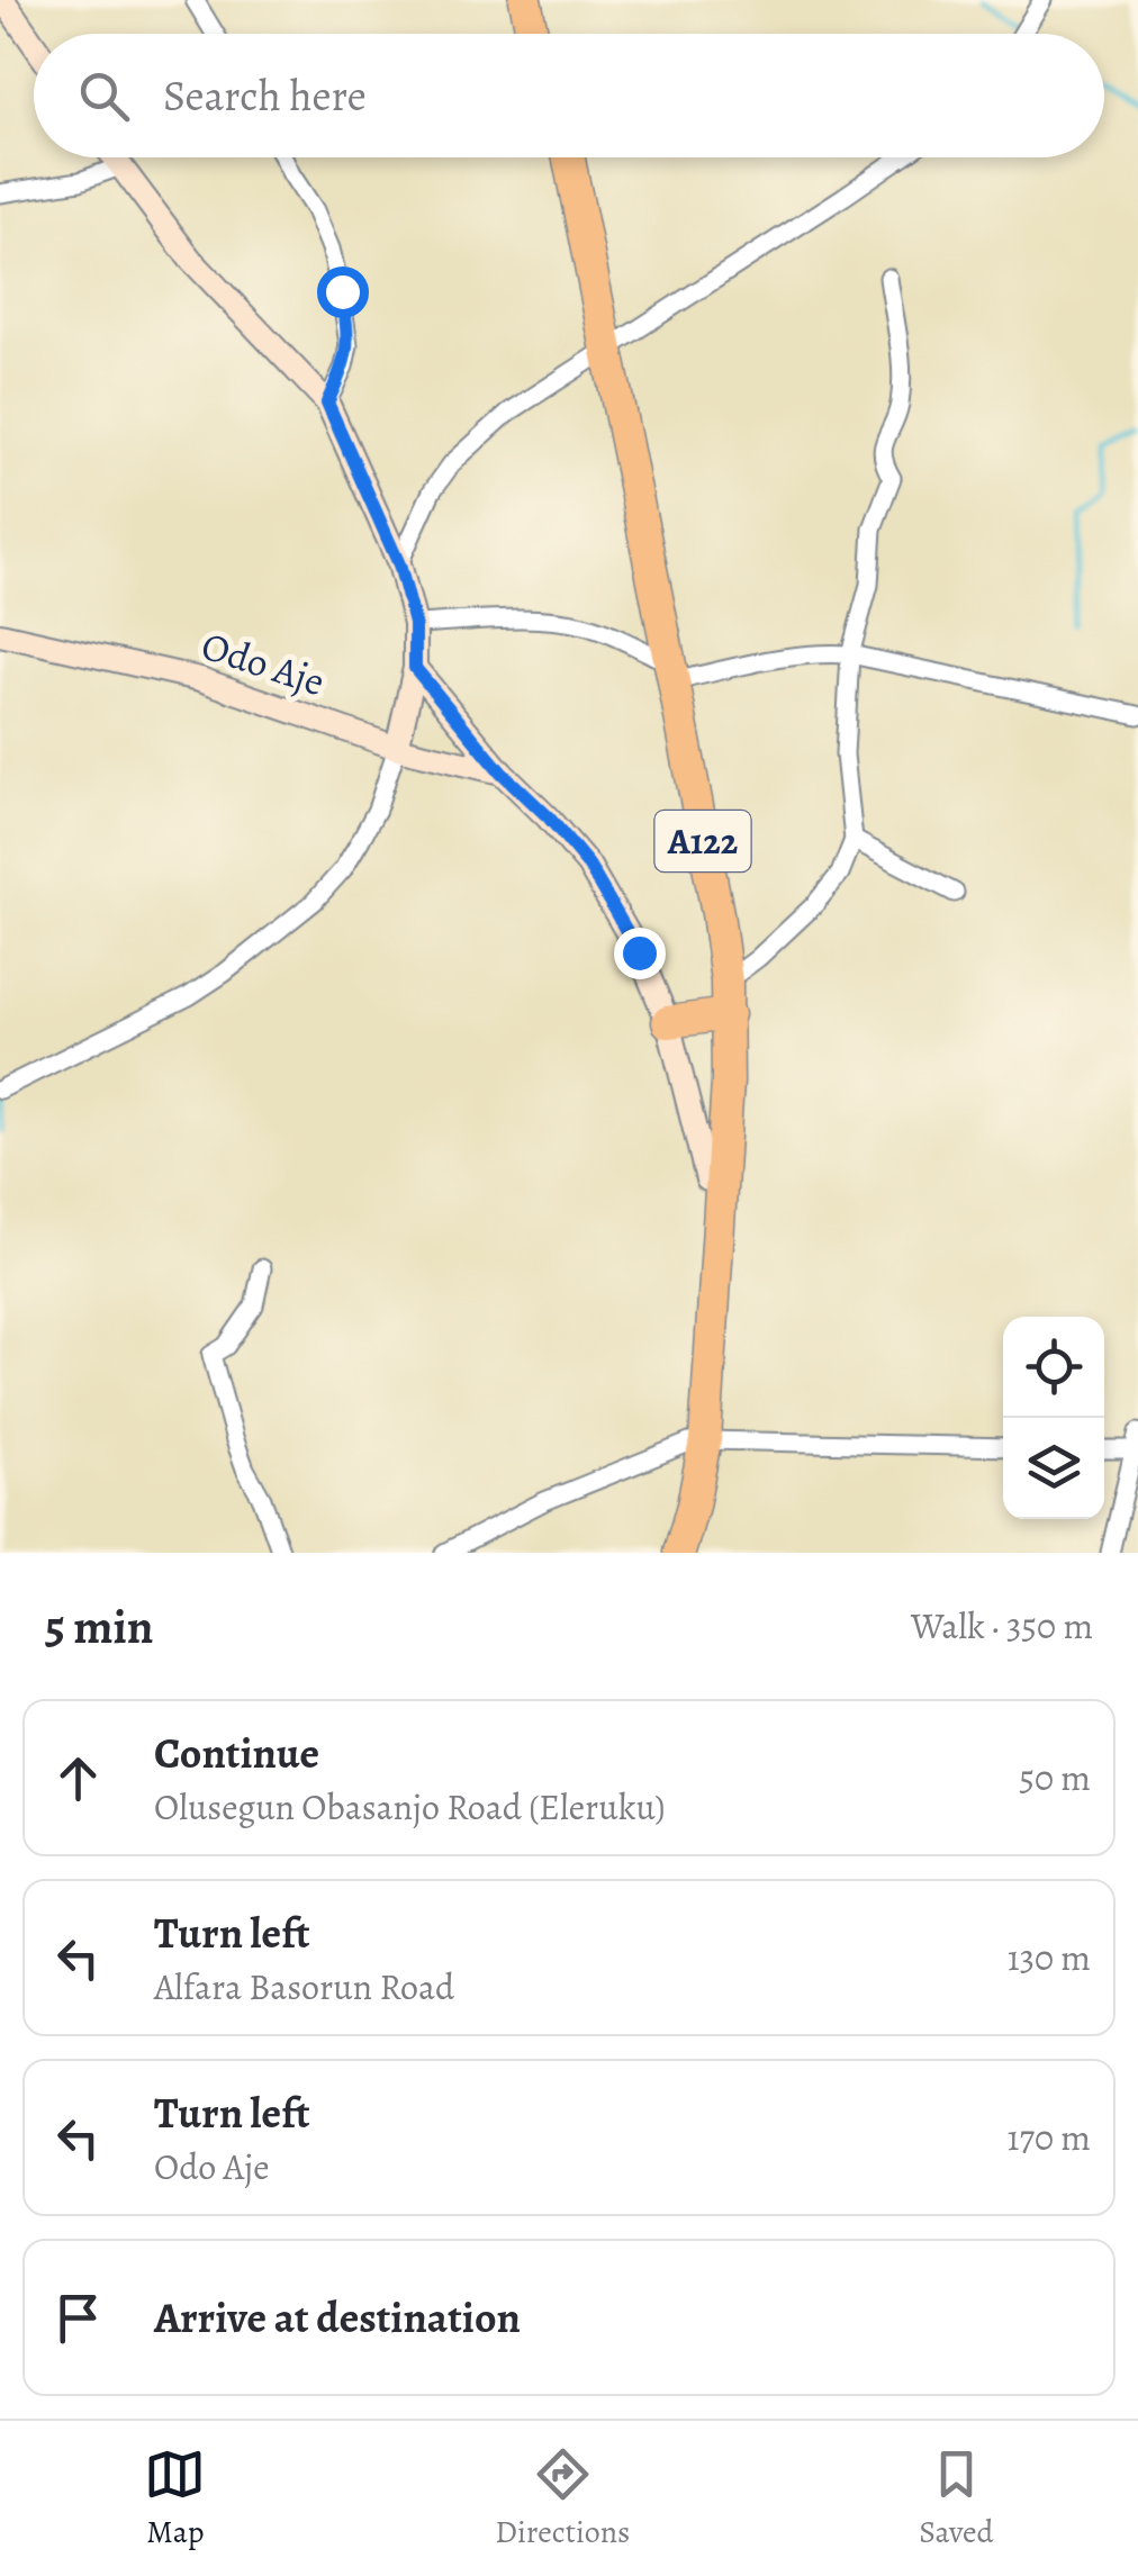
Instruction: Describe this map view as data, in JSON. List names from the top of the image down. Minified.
{"streets":{"highway":["A122"],"street":["Odo Aje"]},"crossings":[["Odo Aje","A122"]],"page":{"search":"Search here","heading":["5 min","Walk · 350 m"],"list":[["Continue","Olusegun Obasanjo Road (Eleruku)","50 m"],["Turn left","Alfara Basorun Road","130 m"],["Turn left","Odo Aje","170 m"],"Arrive at destination"],"nav":["Map","Directions","Saved"]}}
